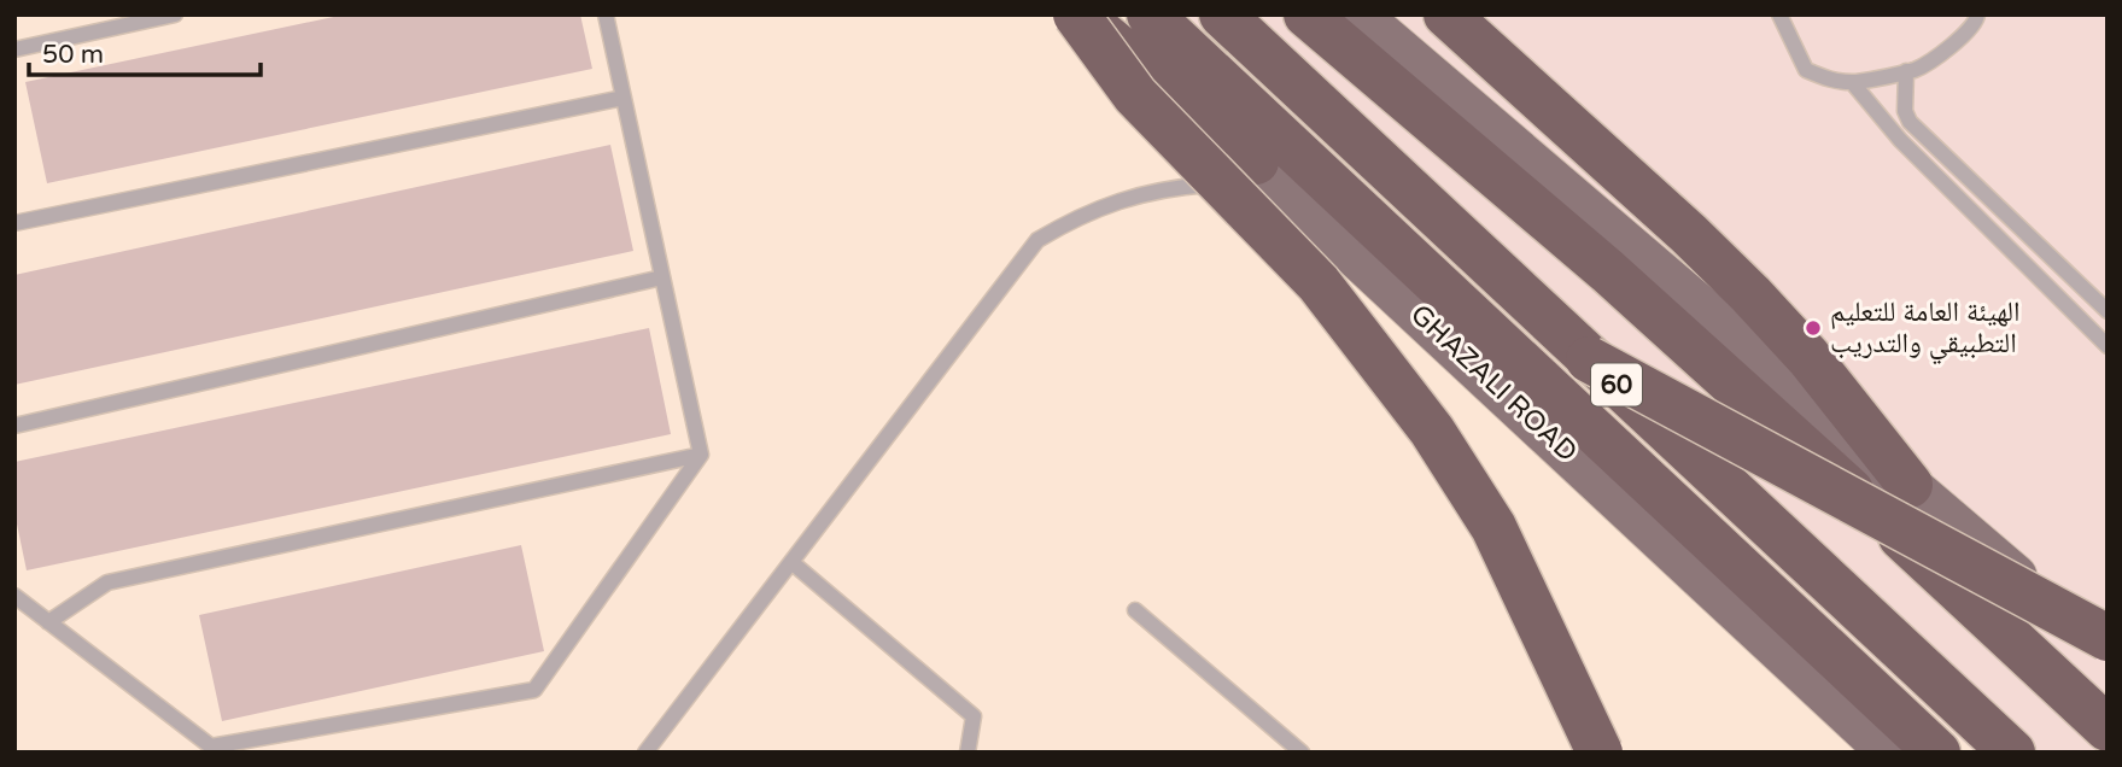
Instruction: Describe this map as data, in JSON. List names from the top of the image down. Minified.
{"streets":{"highway":["GHAZALI ROAD","60"]},"places":["الهيئة العامة للتعليم التطبيقي والتدريب"],"scale_bar":"50 m"}
